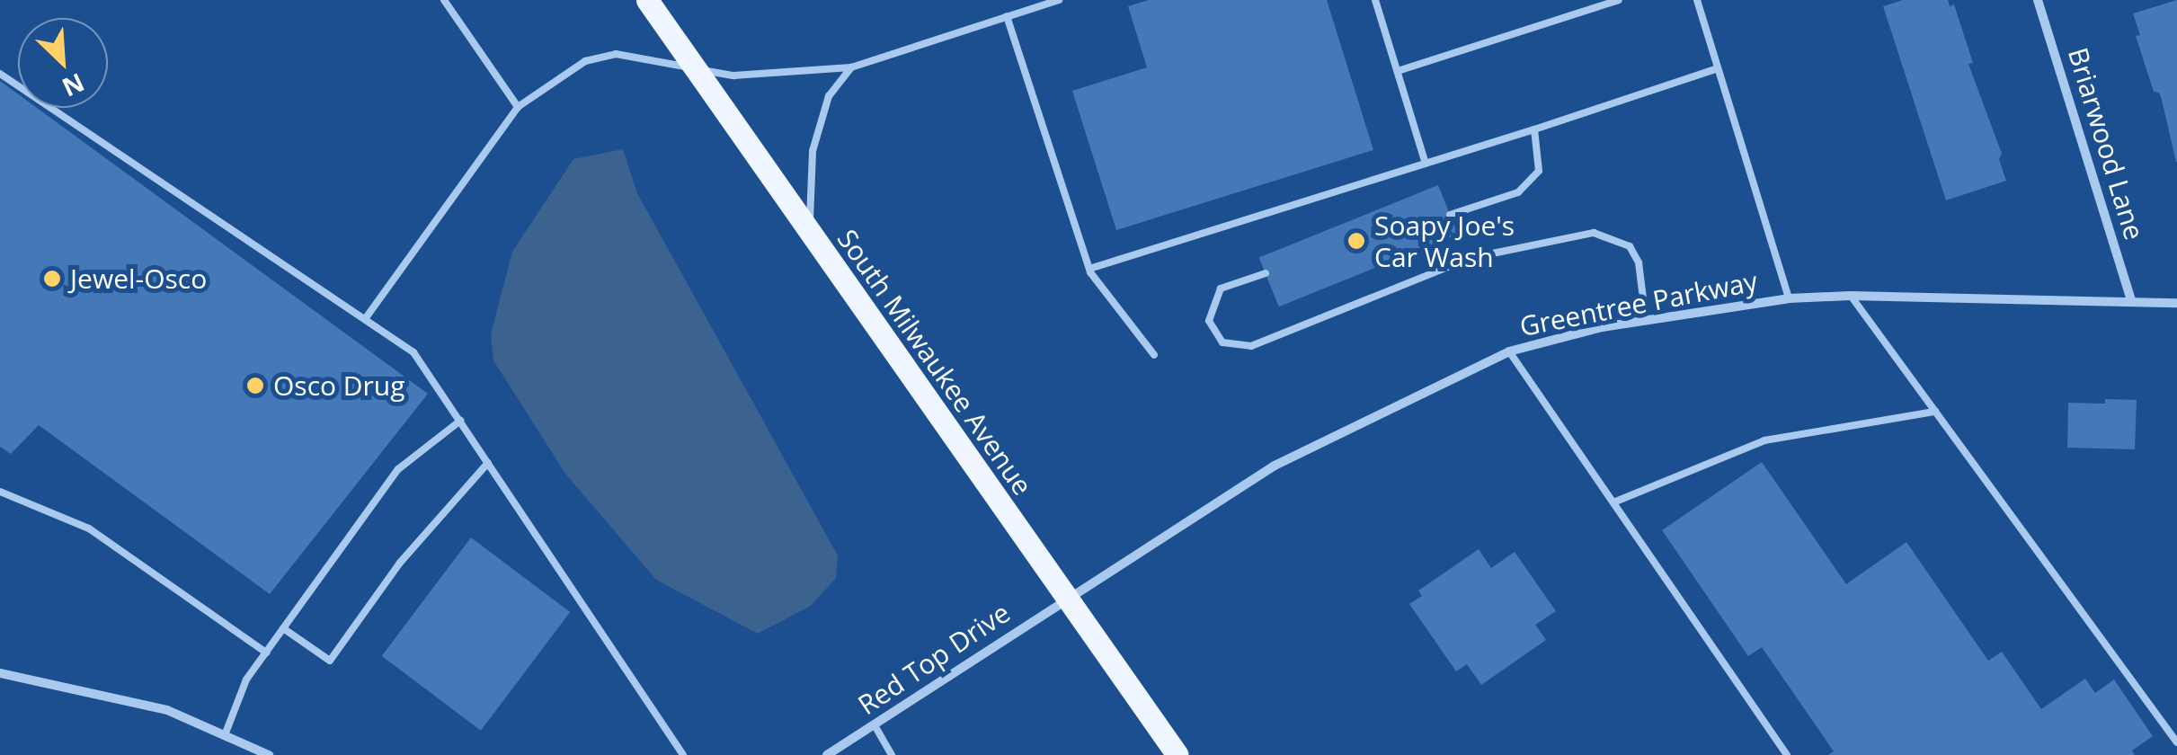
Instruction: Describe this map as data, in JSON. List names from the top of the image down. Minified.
{"streets":{"main road":["South Milwaukee Avenue"],"street":["Briarwood Lane","Greentree Parkway","Red Top Drive"]},"crossings":[["Briarwood Lane","Greentree Parkway"],["Greentree Parkway","South Milwaukee Avenue"],["Greentree Parkway","Red Top Drive"],["South Milwaukee Avenue","Red Top Drive"]],"places":["Soapy Joe's Car Wash","Jewel-Osco","Osco Drug"],"north":"bottom right"}
